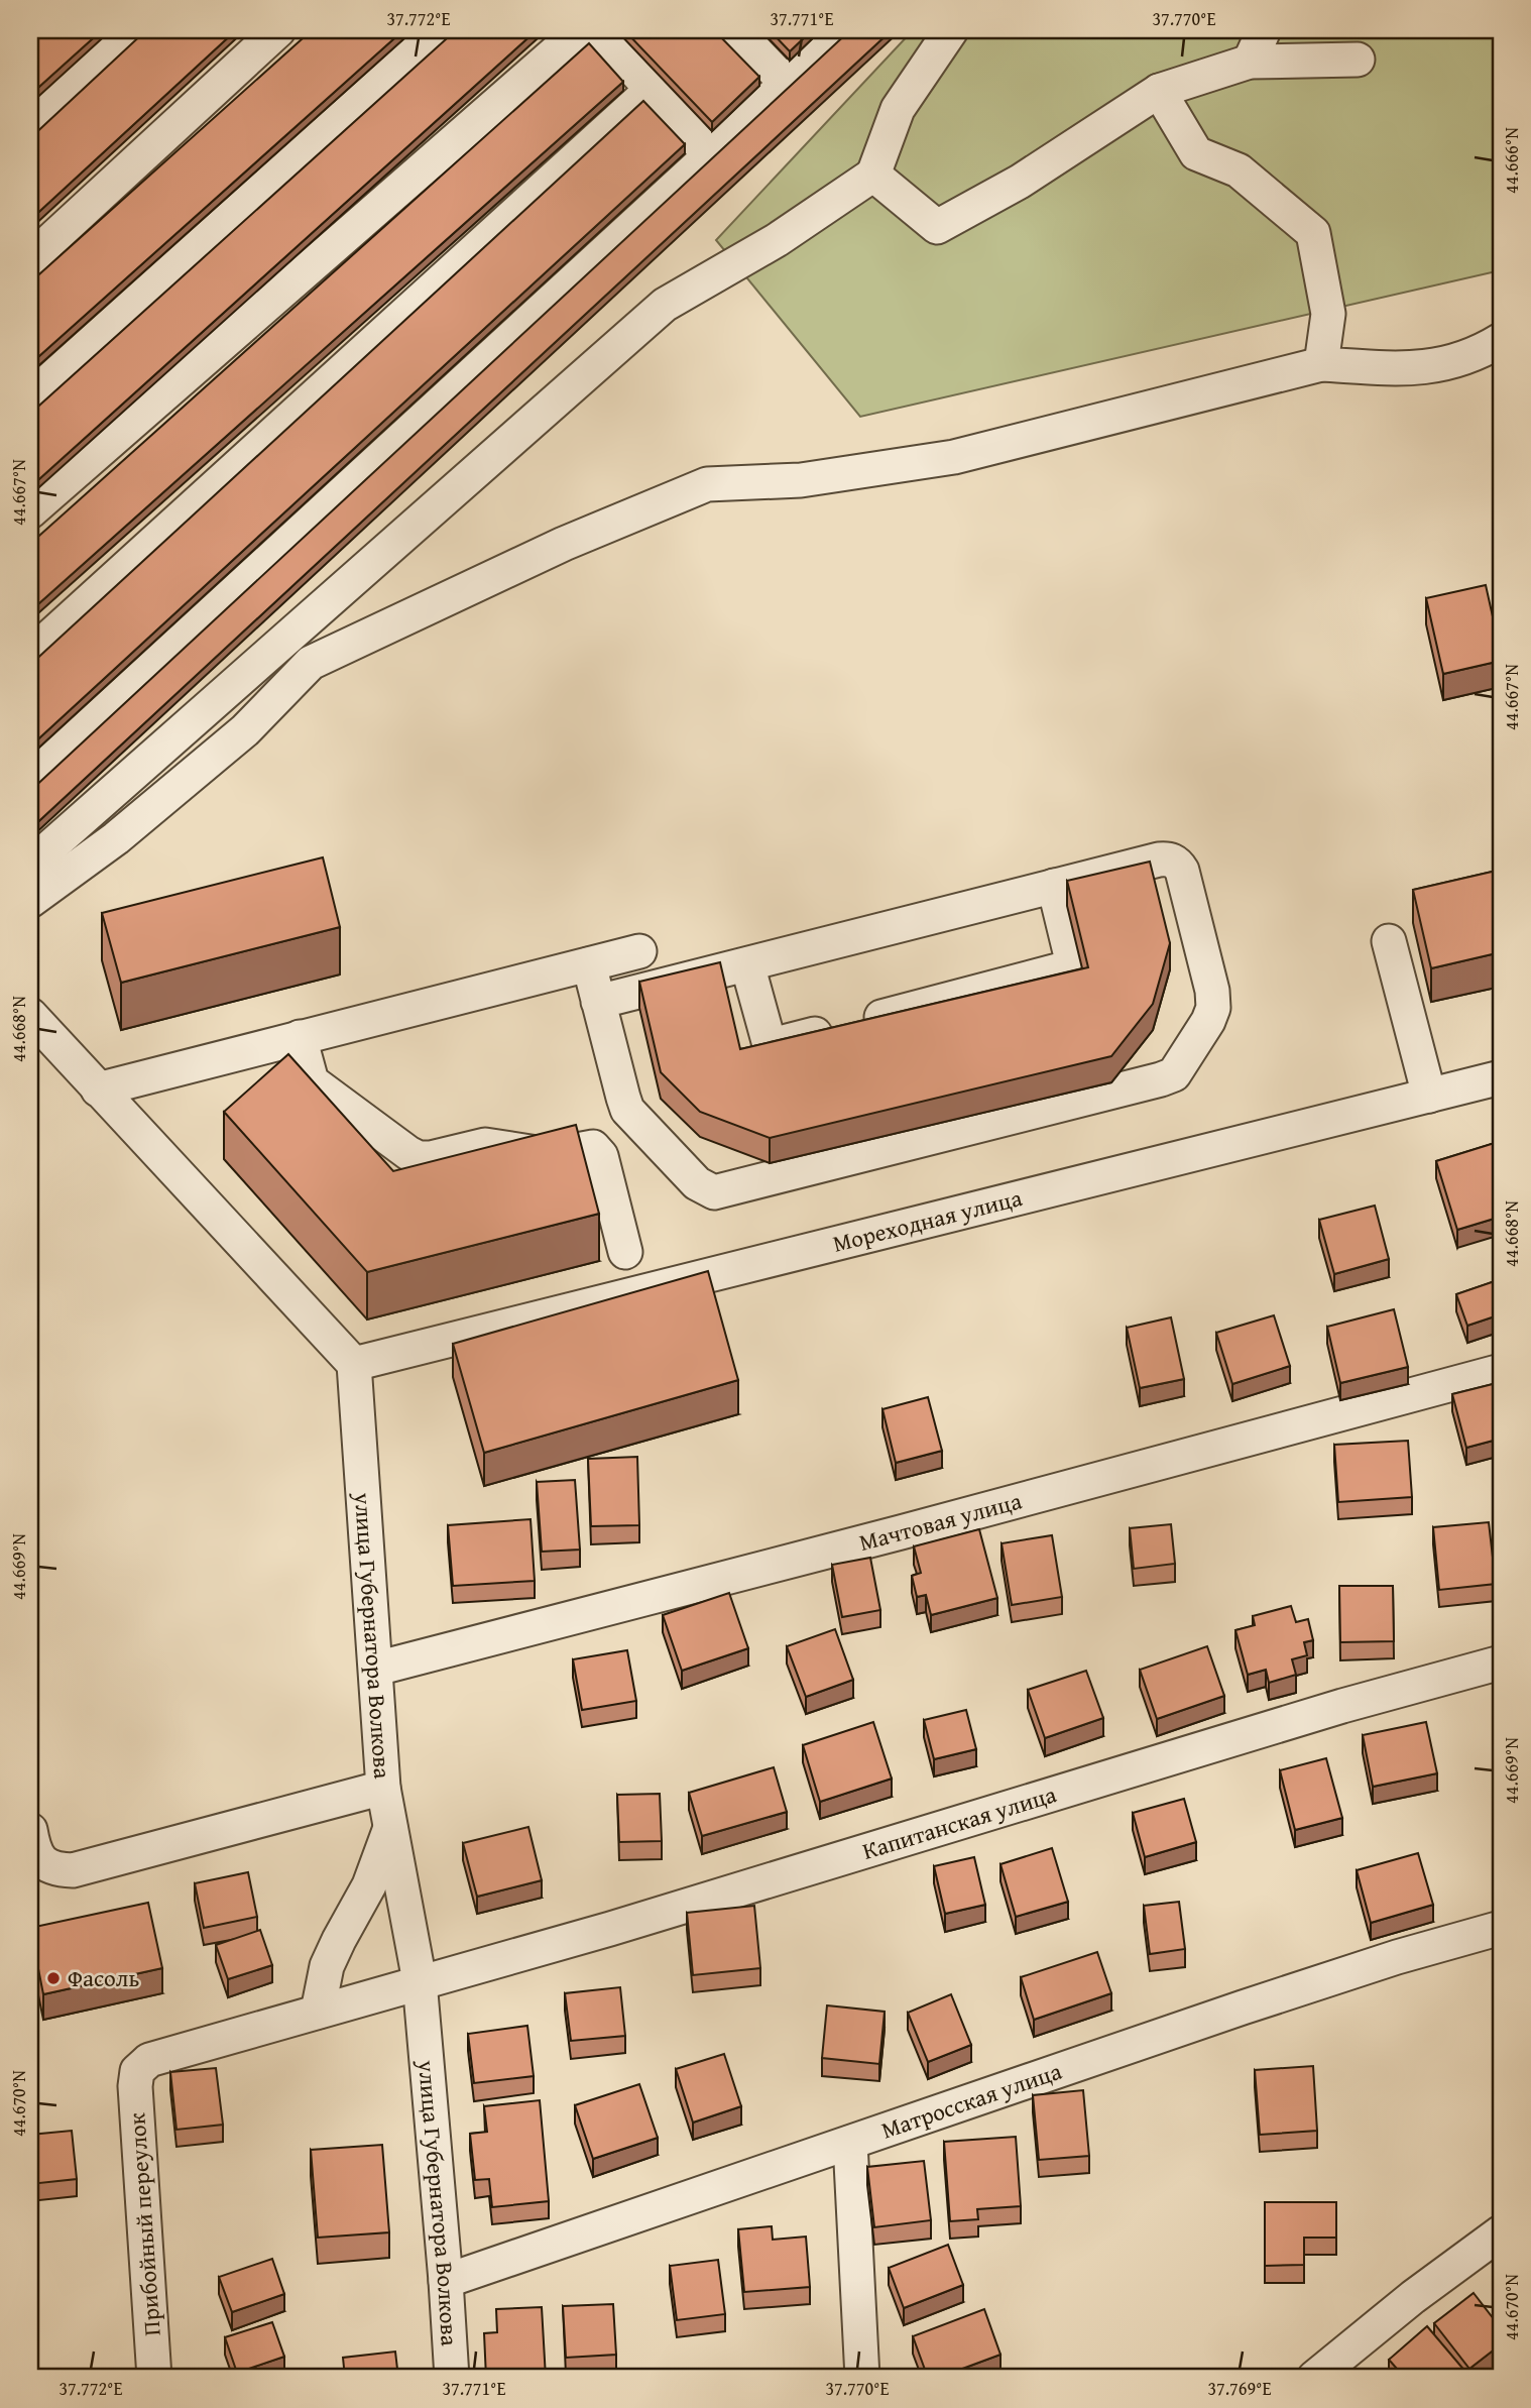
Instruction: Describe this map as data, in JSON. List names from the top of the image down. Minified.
{"streets":{"street":["Мореходная улица","Мачтовая улица","улица Губернатора Волкова","Капитанская улица","Матросская улица","Прибойный переулок"]},"crossings":[["Мореходная улица","улица Губернатора Волкова"],["Мачтовая улица","улица Губернатора Волкова"],["улица Губернатора Волкова","Капитанская улица"],["улица Губернатора Волкова","Матросская улица"],["Капитанская улица","Прибойный переулок"]],"places":["Фасоль"],"coordinates":["37.772°E","37.771°E","37.770°E","44.666°N","44.667°N","44.668°N","44.669°N","44.670°N","37.769°E"]}
